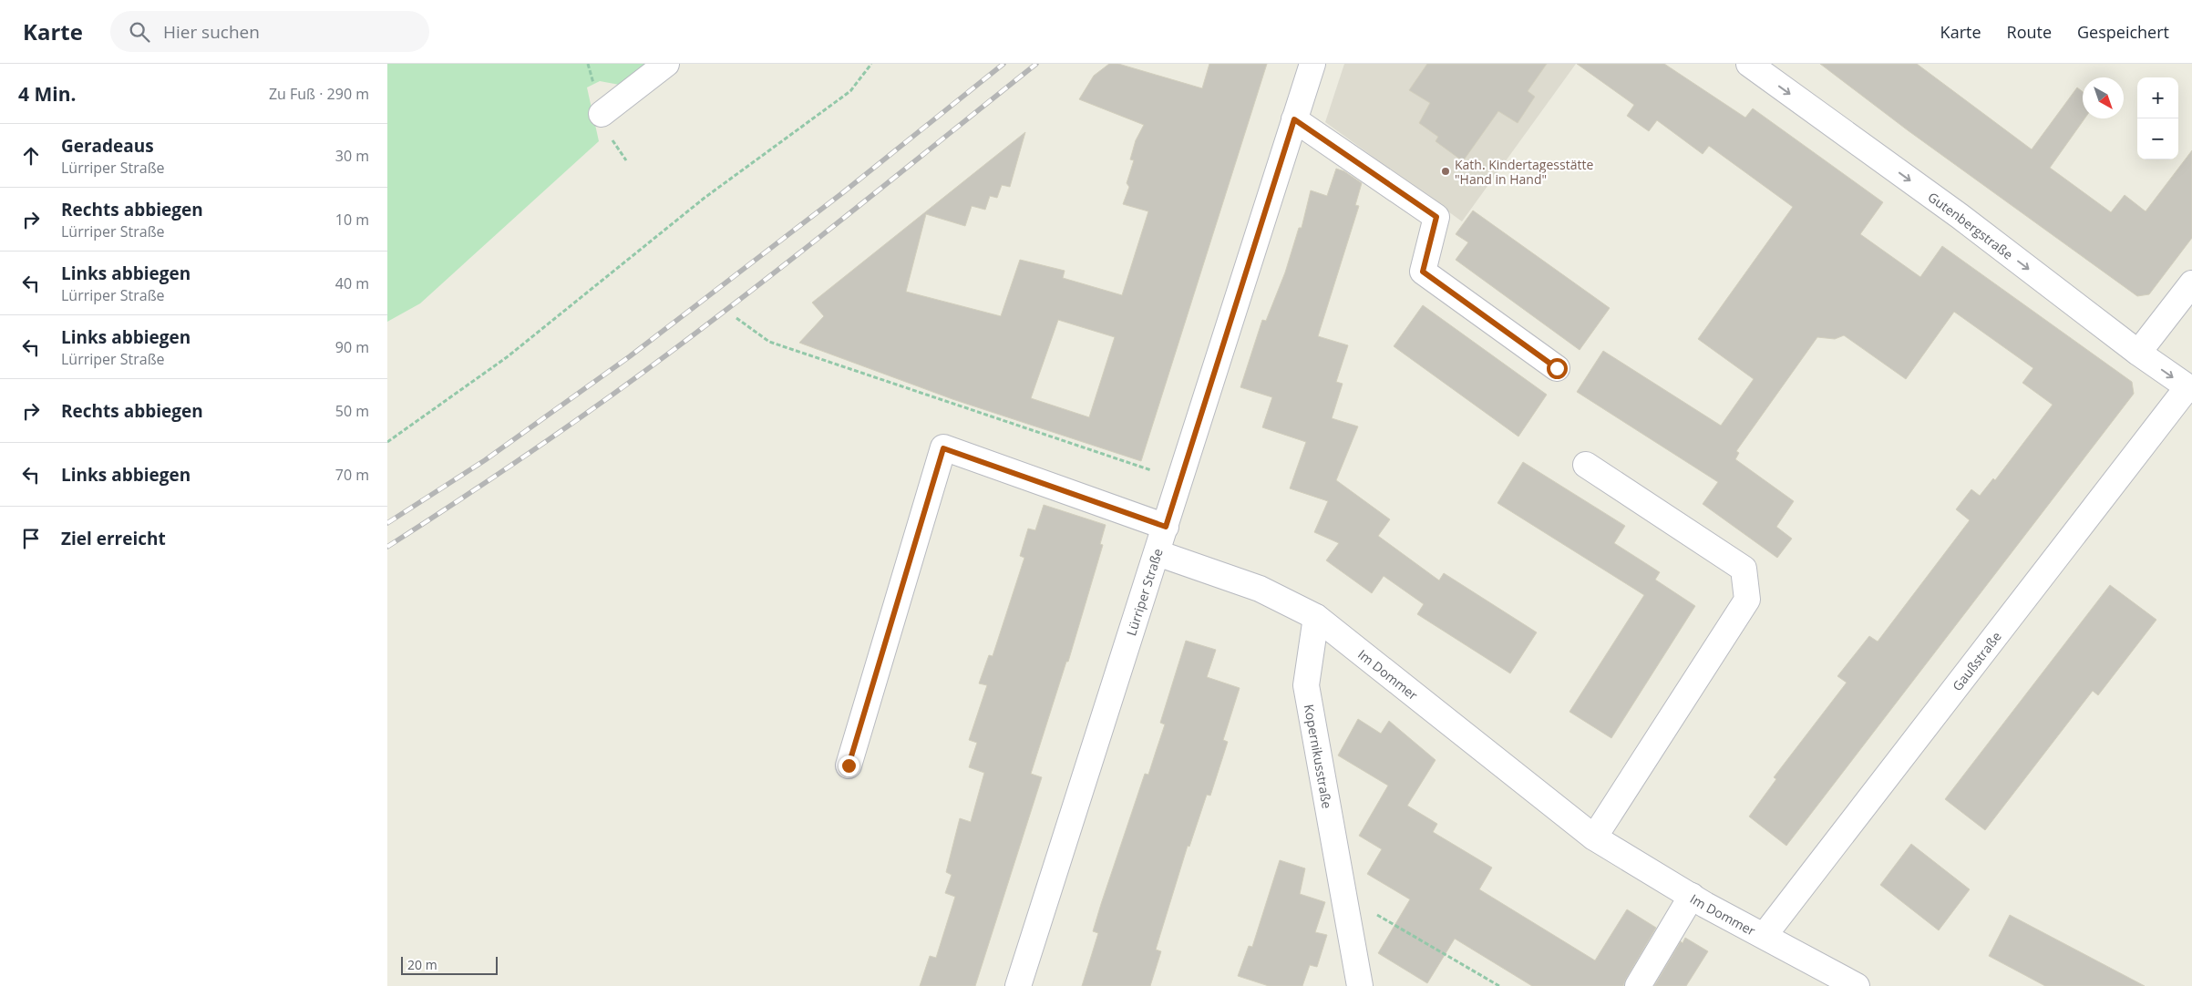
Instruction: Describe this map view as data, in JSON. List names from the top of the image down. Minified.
{"streets":{"street":["Gutenbergstraße","Lürriper Straße","Gaußstraße","Im Dommer","Kopernikusstraße"]},"crossings":[["Gutenbergstraße","Gaußstraße"],["Lürriper Straße","Im Dommer"],["Gaußstraße","Im Dommer"],["Im Dommer","Kopernikusstraße"]],"one_way":["Gutenbergstraße"],"places":["Kath. Kindertagesstätte \"Hand in Hand\""],"scale_bar":"20 m","north":"bottom right","page":{"header":"Karte","search":"Hier suchen","nav":["Karte","Route","Gespeichert"],"heading":["4 Min.","Zu Fuß · 290 m"],"map_buttons":["+","−"],"list":[["Geradeaus","Lürriper Straße","30 m"],["Rechts abbiegen","Lürriper Straße","10 m"],["Links abbiegen","Lürriper Straße","40 m"],["Links abbiegen","Lürriper Straße","90 m"],["Rechts abbiegen","50 m"],["Links abbiegen","70 m"],"Ziel erreicht"],"scale":"20 m"}}
